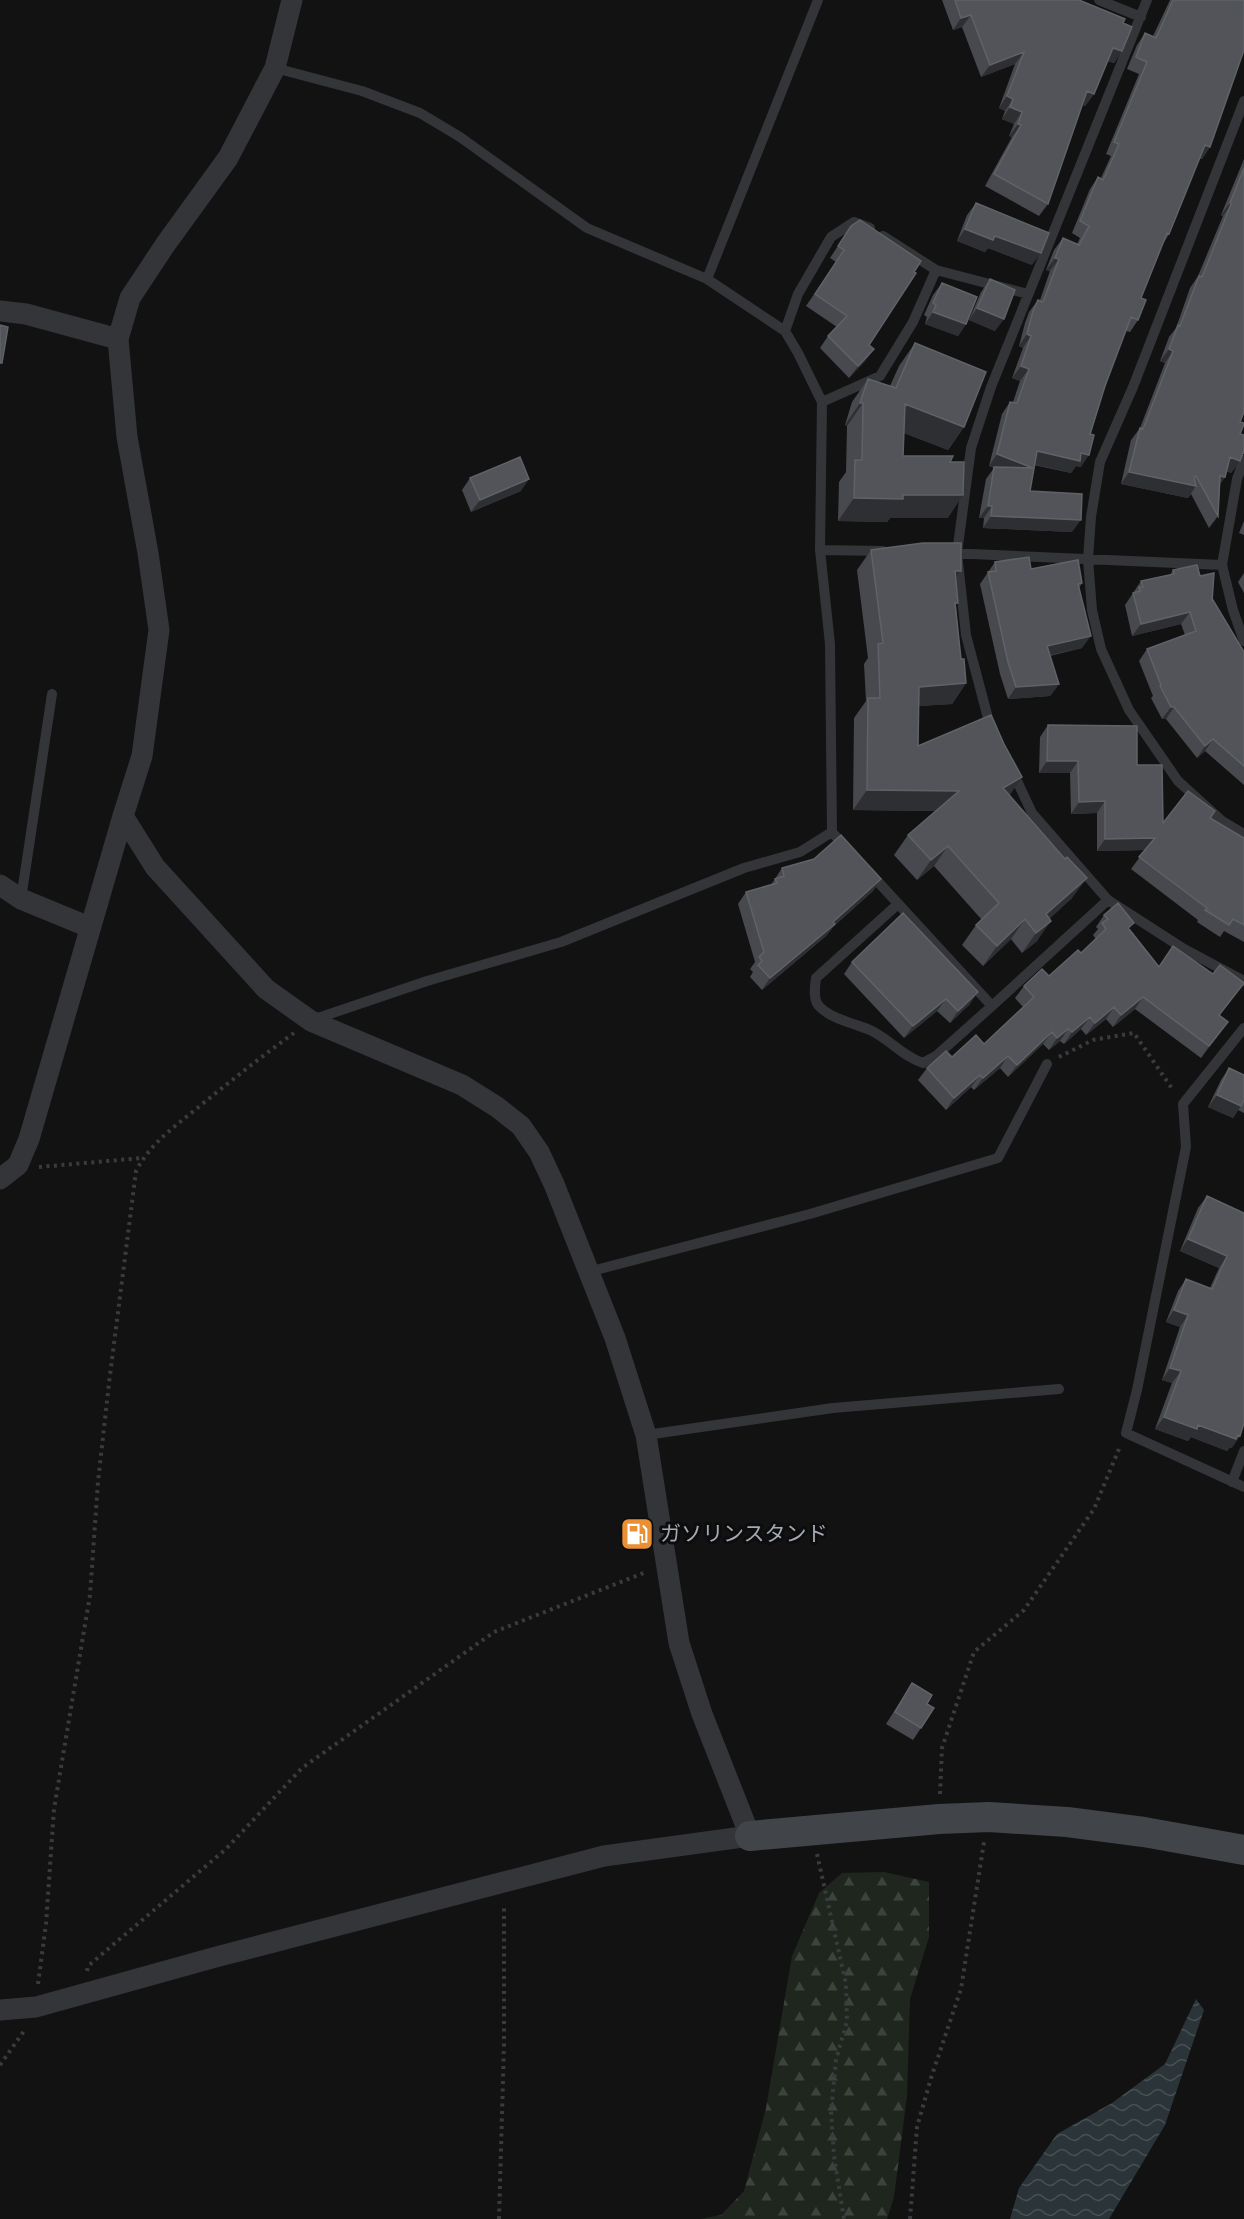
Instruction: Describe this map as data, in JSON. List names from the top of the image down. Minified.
{"places":{"fuel station":["ガソリンスタンド"]}}
